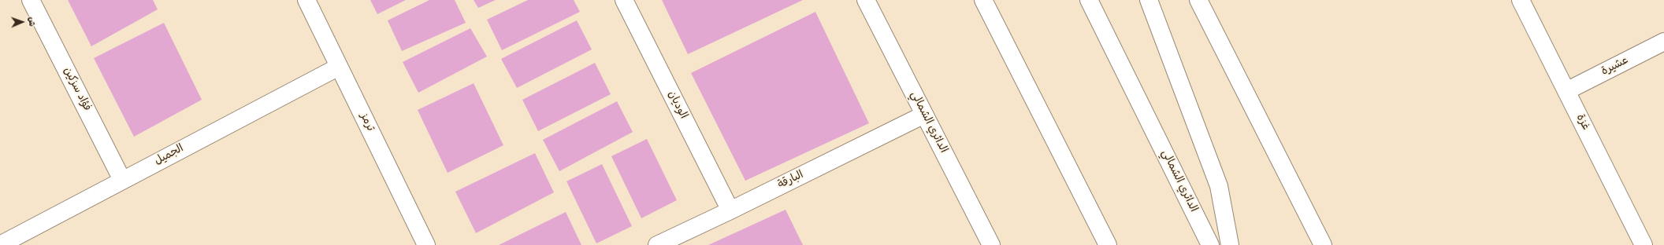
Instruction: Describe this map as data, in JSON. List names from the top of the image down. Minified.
{"streets":{"main road":["عشيرة","فؤاد سزكين","الوديان","ترمز","الدائري الشمالي","غزة","الجميل","البارقة"]},"crossings":[["عشيرة","غزة"],["فؤاد سزكين","الجميل"],["الوديان","البارقة"],["ترمز","الجميل"],["الدائري الشمالي","البارقة"]],"north":"right"}
